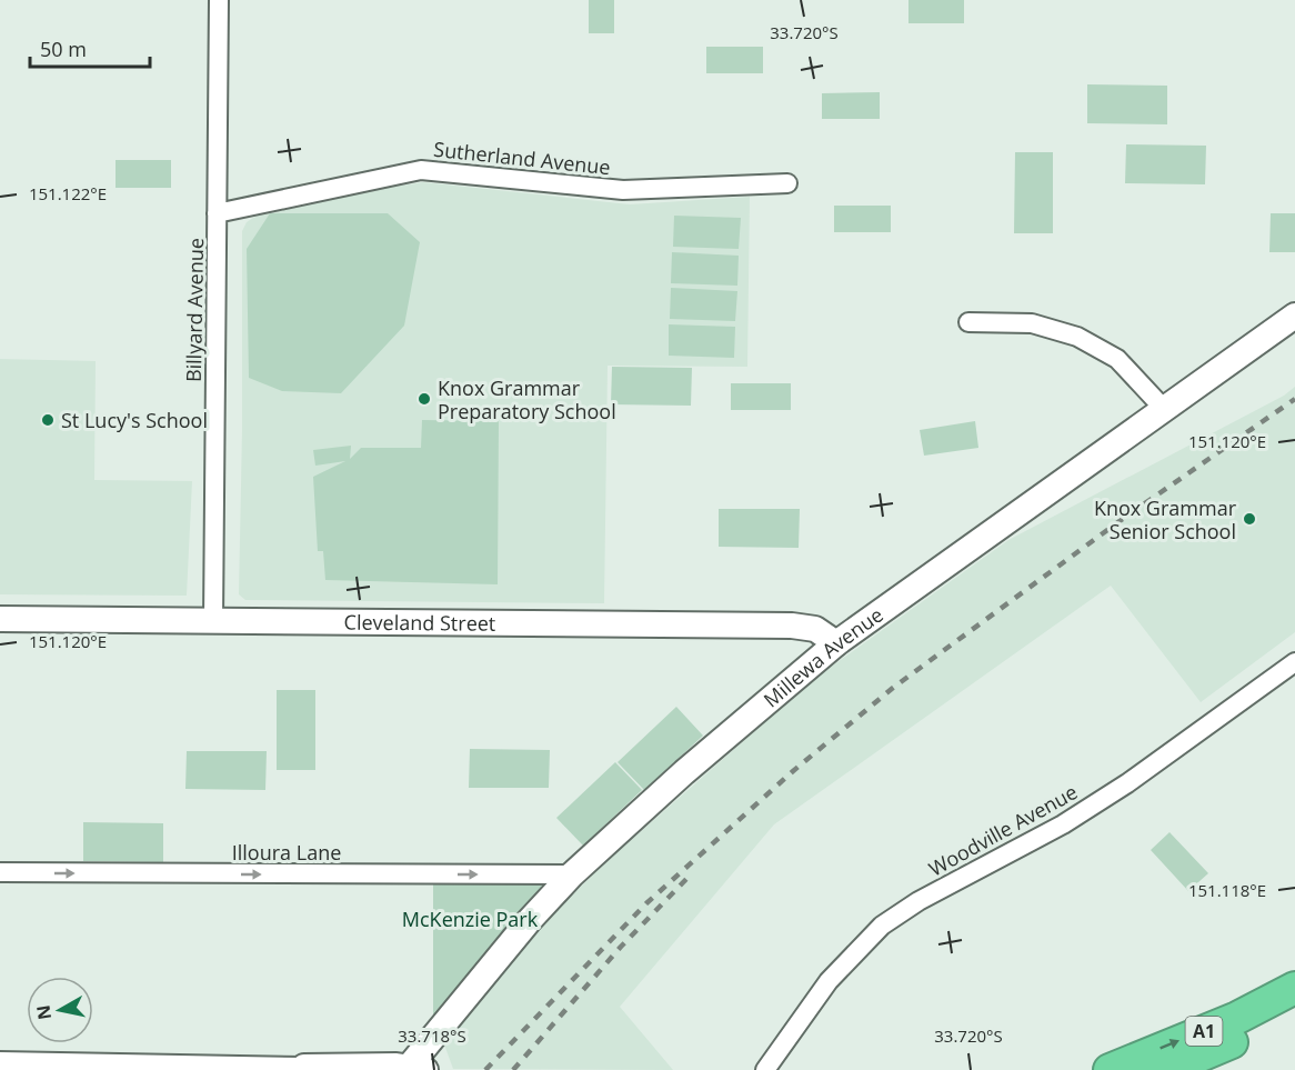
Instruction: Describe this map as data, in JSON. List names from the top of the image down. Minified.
{"streets":{"highway":["A1"],"street":["Sutherland Avenue","Billyard Avenue","Cleveland Street","Millewa Avenue","Woodville Avenue","Illoura Lane"]},"crossings":[["Sutherland Avenue","Billyard Avenue"],["Billyard Avenue","Cleveland Street"],["Cleveland Street","Millewa Avenue"],["Millewa Avenue","Illoura Lane"]],"one_way":["Illoura Lane"],"parks":["McKenzie Park"],"places":["Knox Grammar Preparatory School","St Lucy's School","Knox Grammar Senior School"],"scale_bar":"50 m","north":"left","coordinates":["33.720°S","151.122°E","151.120°E","151.118°E","33.718°S"]}
